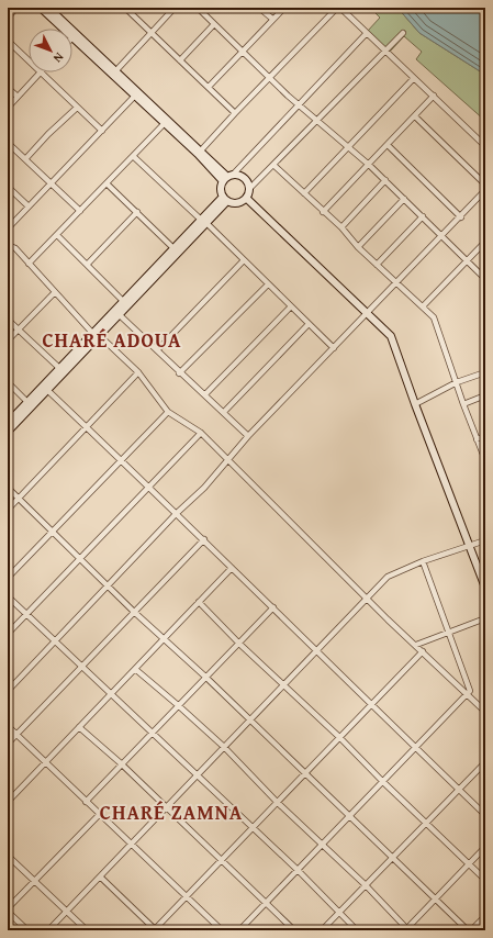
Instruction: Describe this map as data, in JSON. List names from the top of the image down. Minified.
{"districts":["CHARÉ ADOUA","CHARÉ ZAMNA"],"north":"bottom right"}
